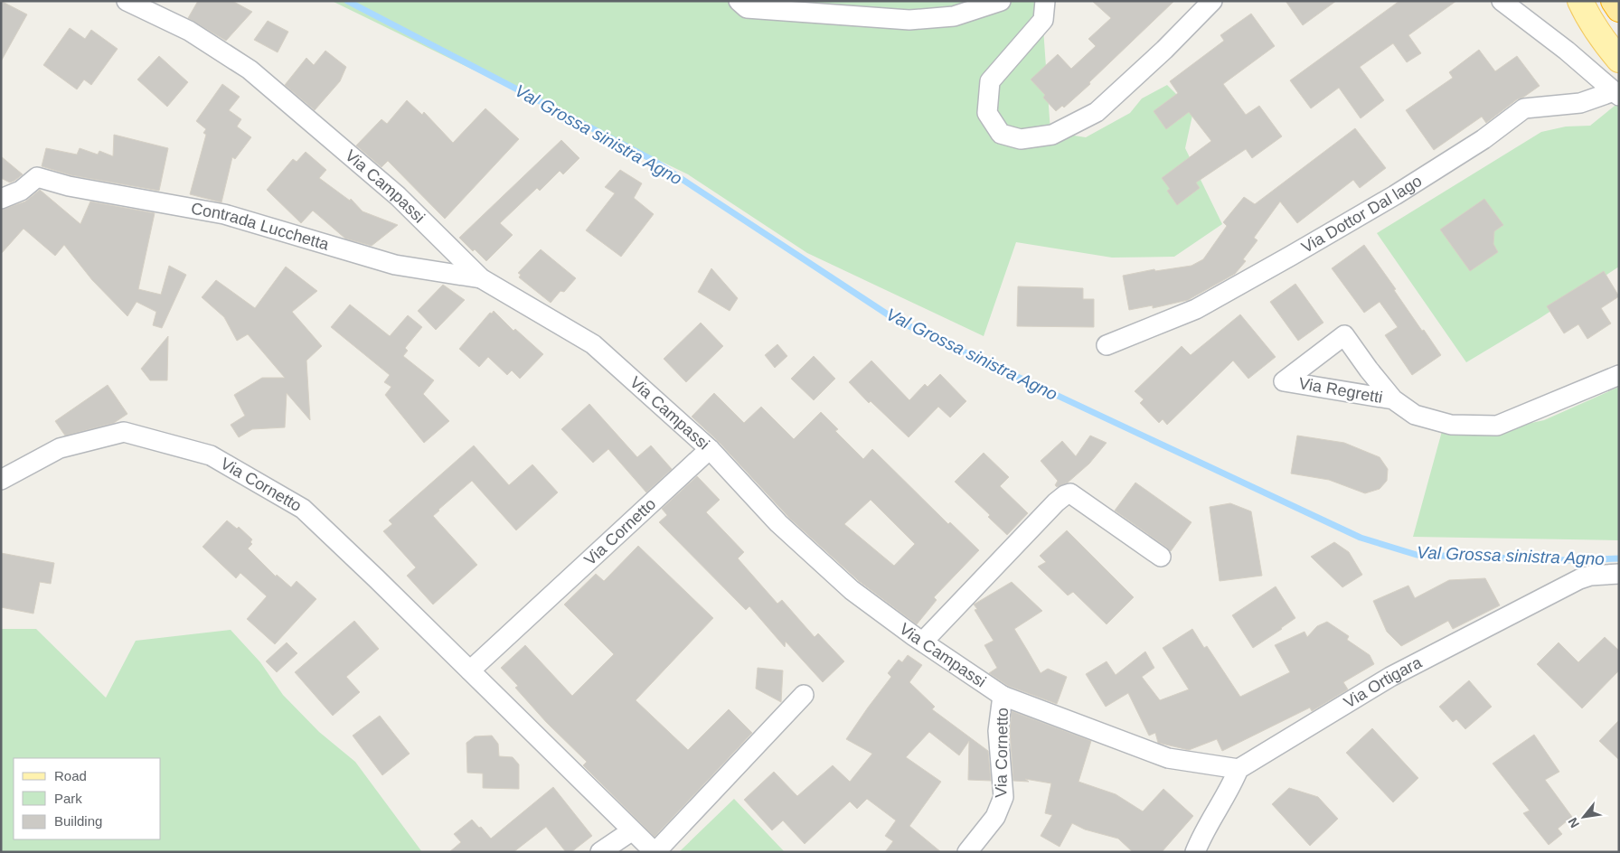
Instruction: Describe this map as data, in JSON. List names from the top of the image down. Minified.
{"streets":{"street":["Via Campassi","Via Dottor Dal lago","Contrada Lucchetta","Via Regretti","Via Cornetto","Via Ortigara"]},"crossings":[["Via Campassi","Contrada Lucchetta"],["Via Campassi","Via Cornetto"],["Via Campassi","Via Ortigara"]],"water":["Val Grossa sinistra Agno"],"legend":["Road","Park","Building"],"north":"bottom left"}
